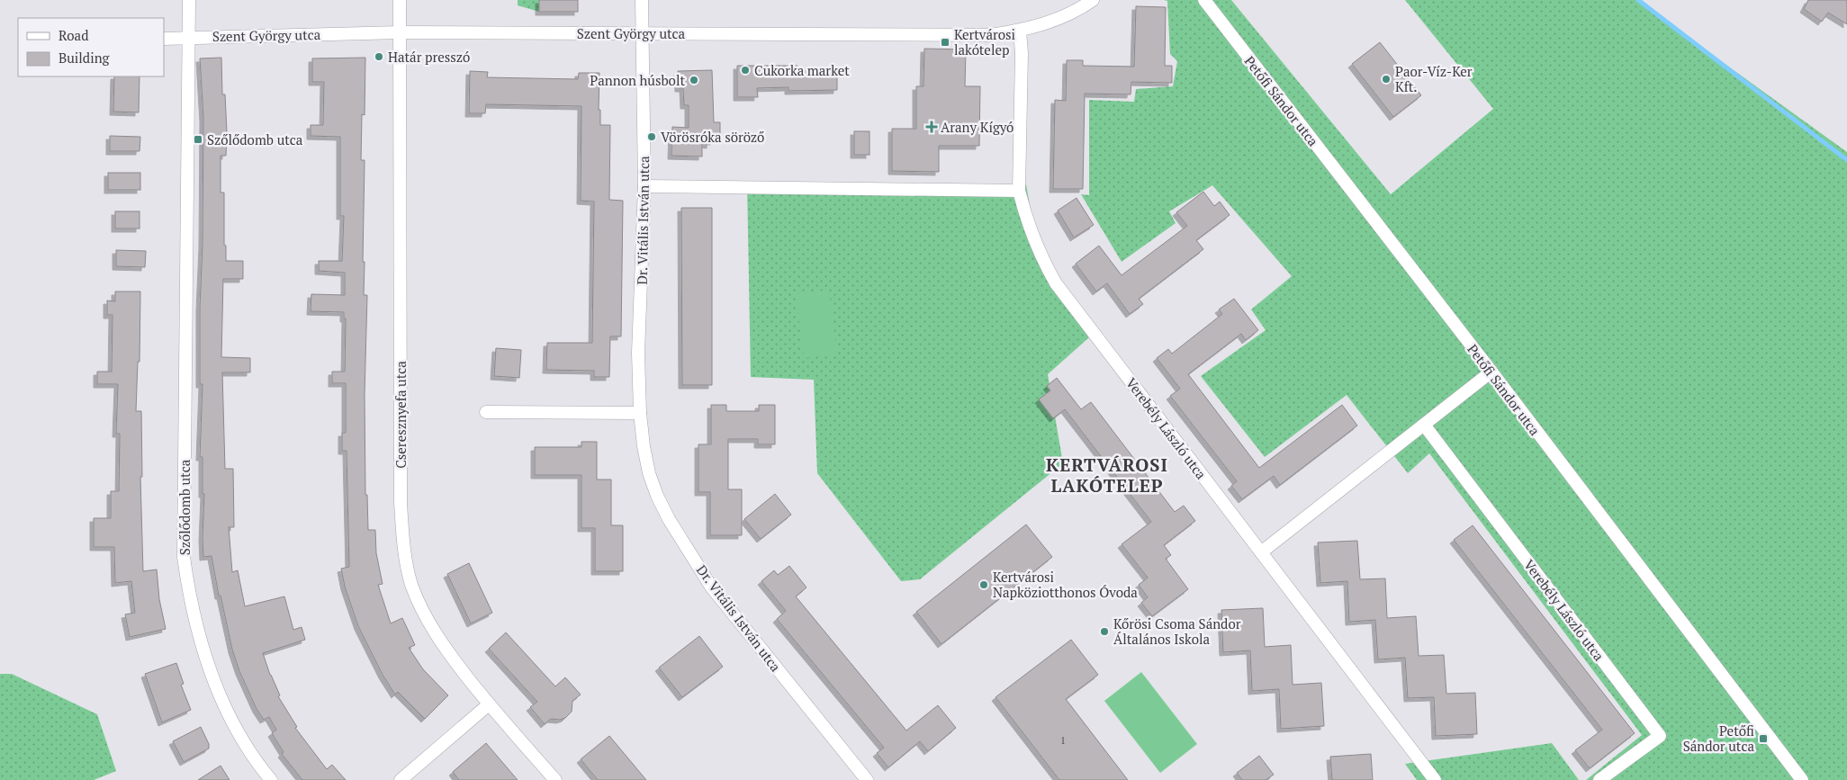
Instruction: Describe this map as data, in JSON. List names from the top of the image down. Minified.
{"streets":{"street":["Szent György utca","Petőfi Sándor utca","Dr. Vitális István utca","Cseresznyefa utca","Verebély László utca","Szőlődomb utca"]},"crossings":[["Szent György utca","Dr. Vitális István utca"],["Szent György utca","Cseresznyefa utca"],["Szent György utca","Verebély László utca"],["Szent György utca","Szőlődomb utca"]],"districts":["KERTVÁROSI LAKÓTELEP"],"places":{"transit":["Kertvárosi lakótelep","Szőlődomb utca","Petőfi Sándor utca"],"other":["Határ presszó","Cukorka market","Paor-Víz-Ker Kft.","Pannon húsbolt","Vörösróka söröző","Kertvárosi Napköziotthonos Óvoda","Kőrösi Csoma Sándor Általános Iskola"],"health":["Arany Kígyó"]},"house_numbers":["1"],"legend":["Road","Building"]}
